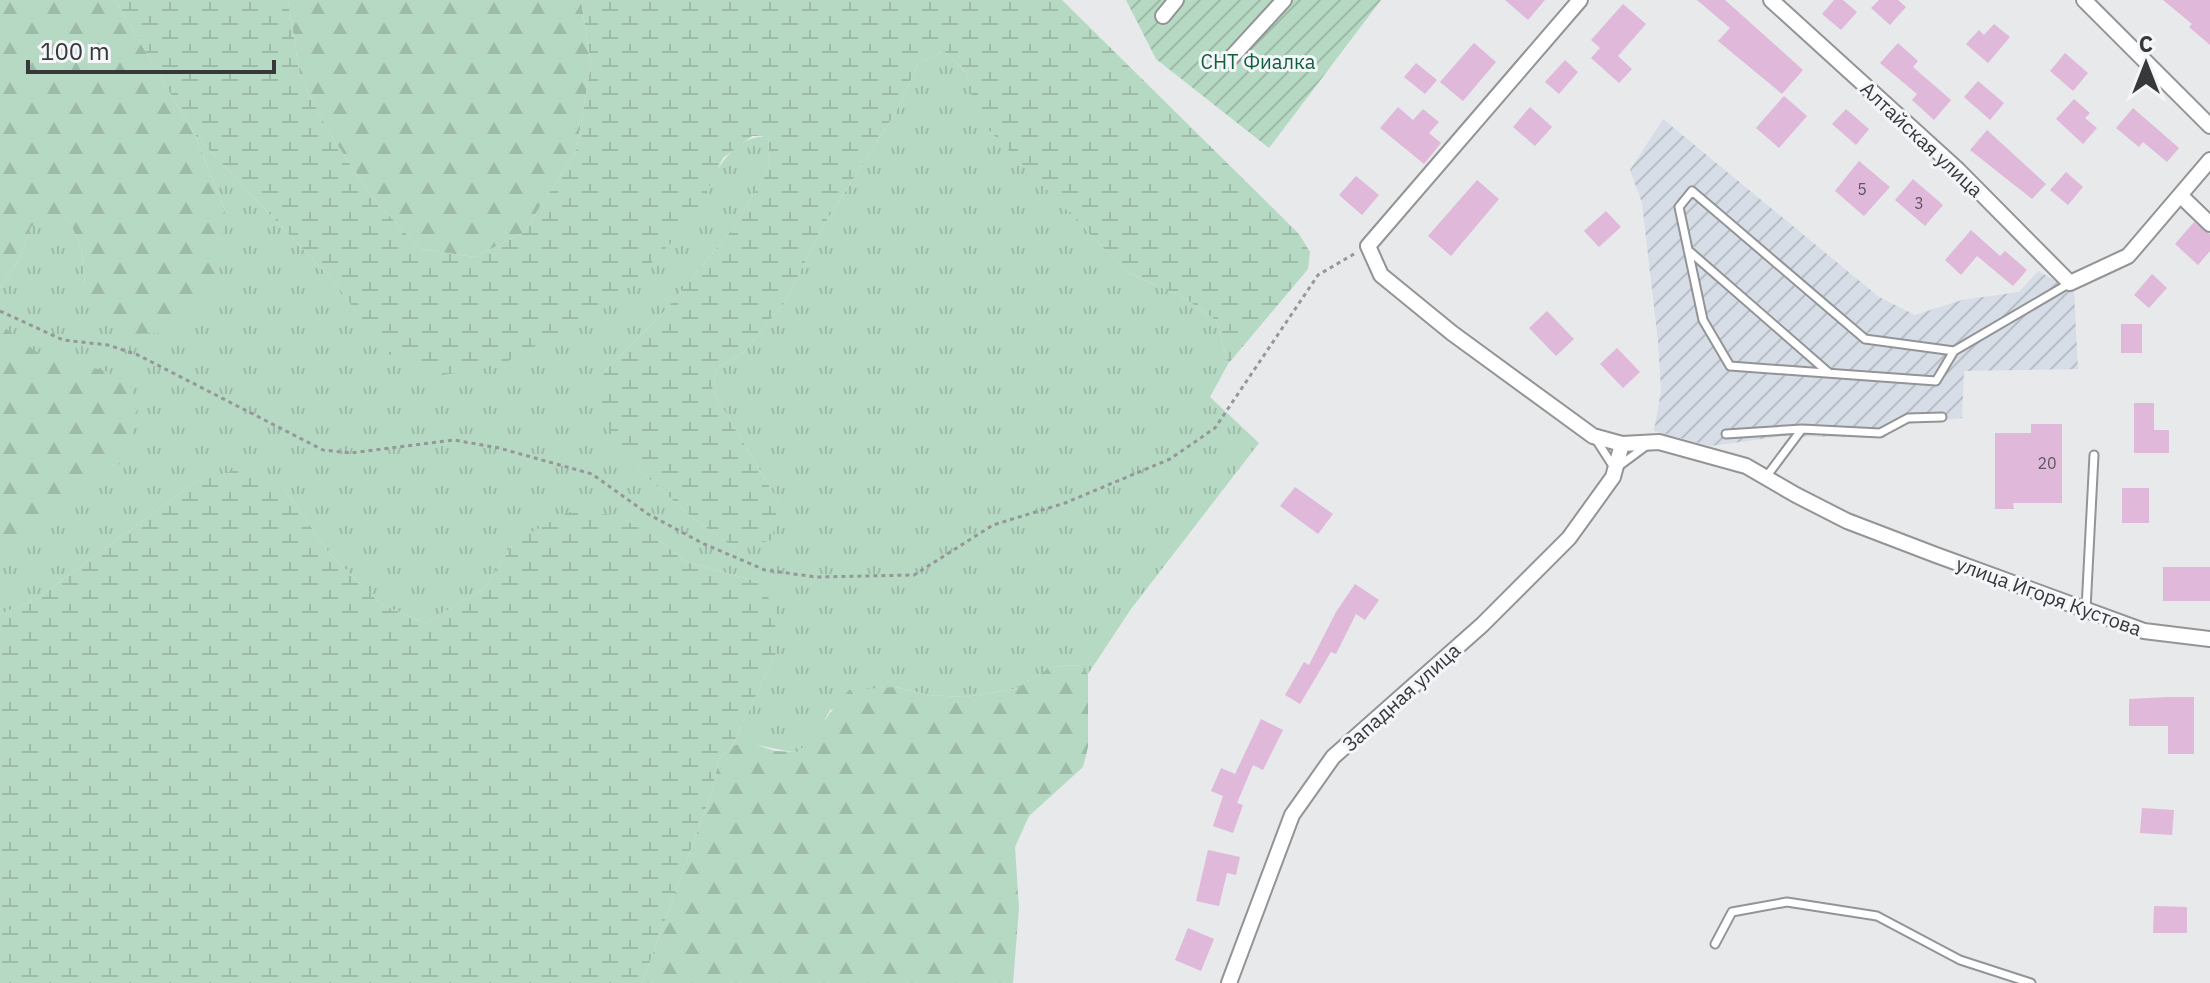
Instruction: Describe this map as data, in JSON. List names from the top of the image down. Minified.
{"streets":{"street":["Алтайская улица","улица Игоря Кустова","Западная улица"]},"crossings":[["улица Игоря Кустова","Западная улица"]],"parks":["СНТ Фиалка"],"house_numbers":["5","3","20"],"scale_bar":"100 m","north":"top"}
